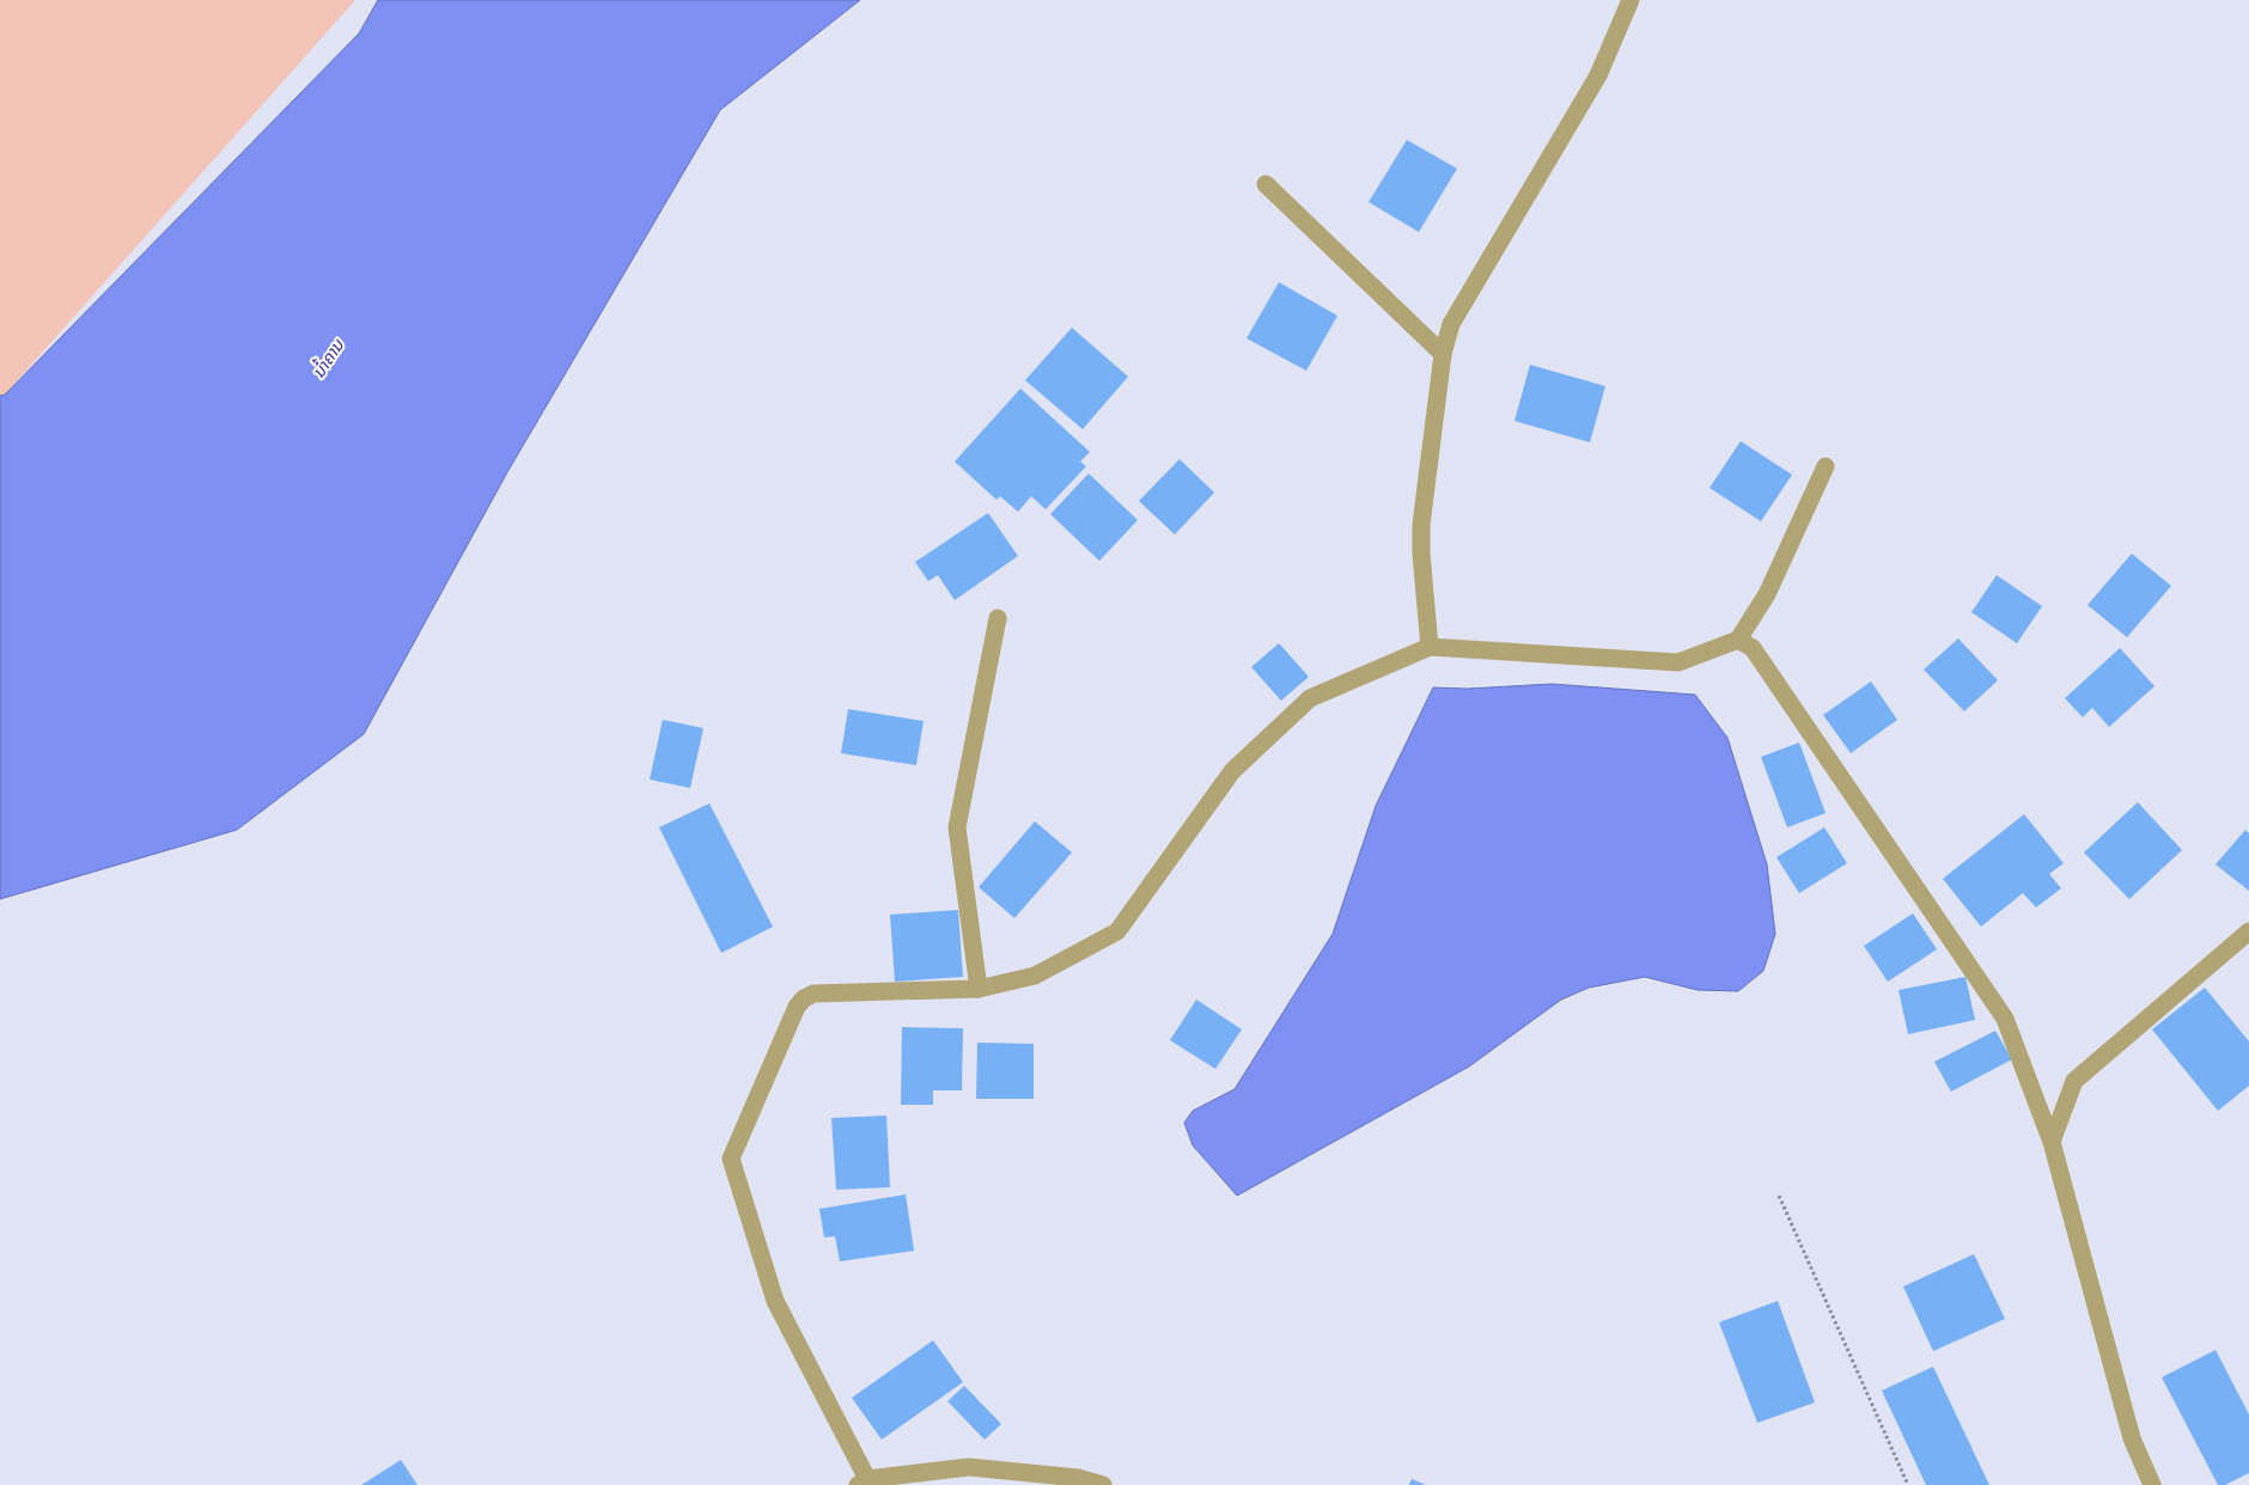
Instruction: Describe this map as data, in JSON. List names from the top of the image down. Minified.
{"water":["ນ້ຳຄານ"]}
